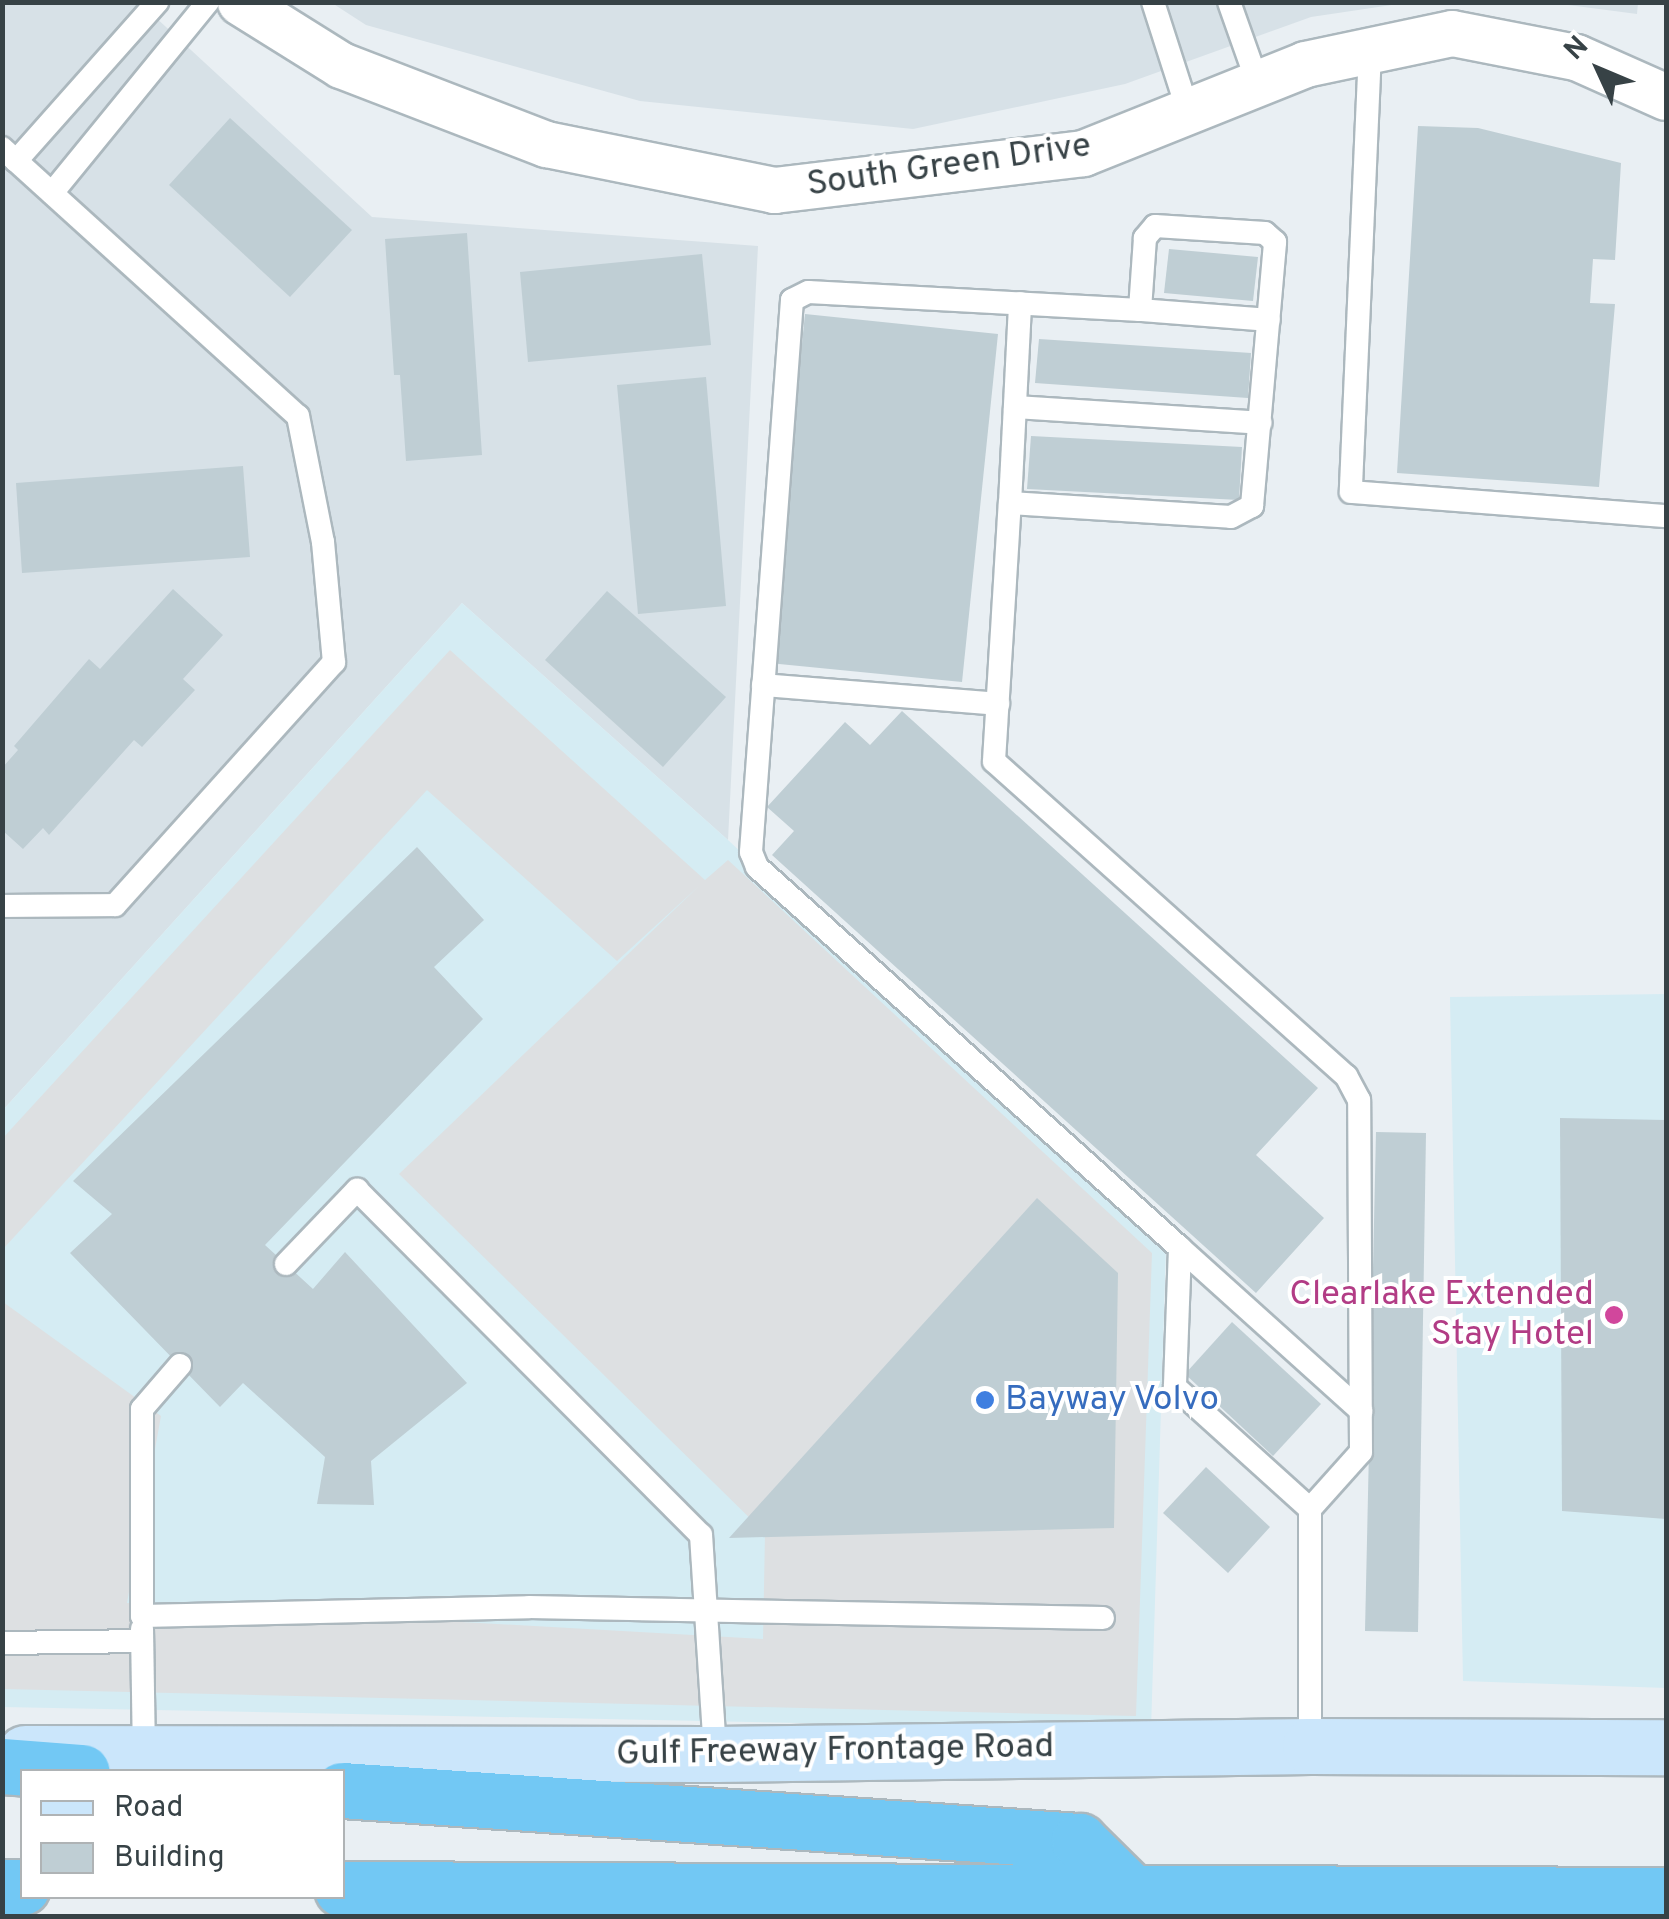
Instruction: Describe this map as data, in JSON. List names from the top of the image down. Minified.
{"streets":{"main road":["Gulf Freeway Frontage Road"],"street":["South Green Drive"]},"places":["Clearlake Extended Stay Hotel","Bayway Volvo"],"legend":["Road","Building"],"north":"top left"}
